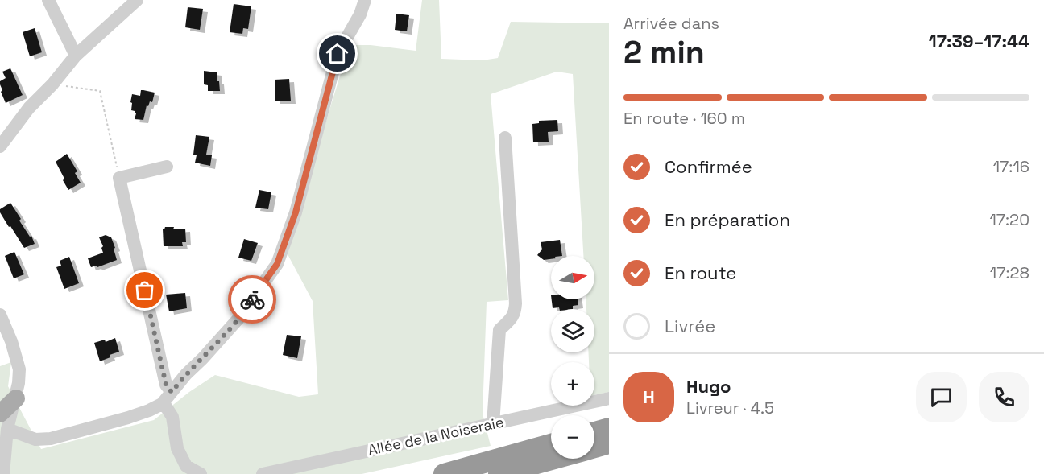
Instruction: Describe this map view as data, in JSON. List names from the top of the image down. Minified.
{"streets":{"street":["Allée de la Noiseraie"]},"north":"right","page":{"heading":["2 min","Arrivée dans","17:39–17:44"],"panel":["Hugo","Livreur · 4.5"],"bar":"En route · 160 m","list":[["Confirmée","17:16"],["En préparation","17:20"],["En route","17:28"],"Livrée"],"map_buttons":["+","−"],"round":"H"}}
